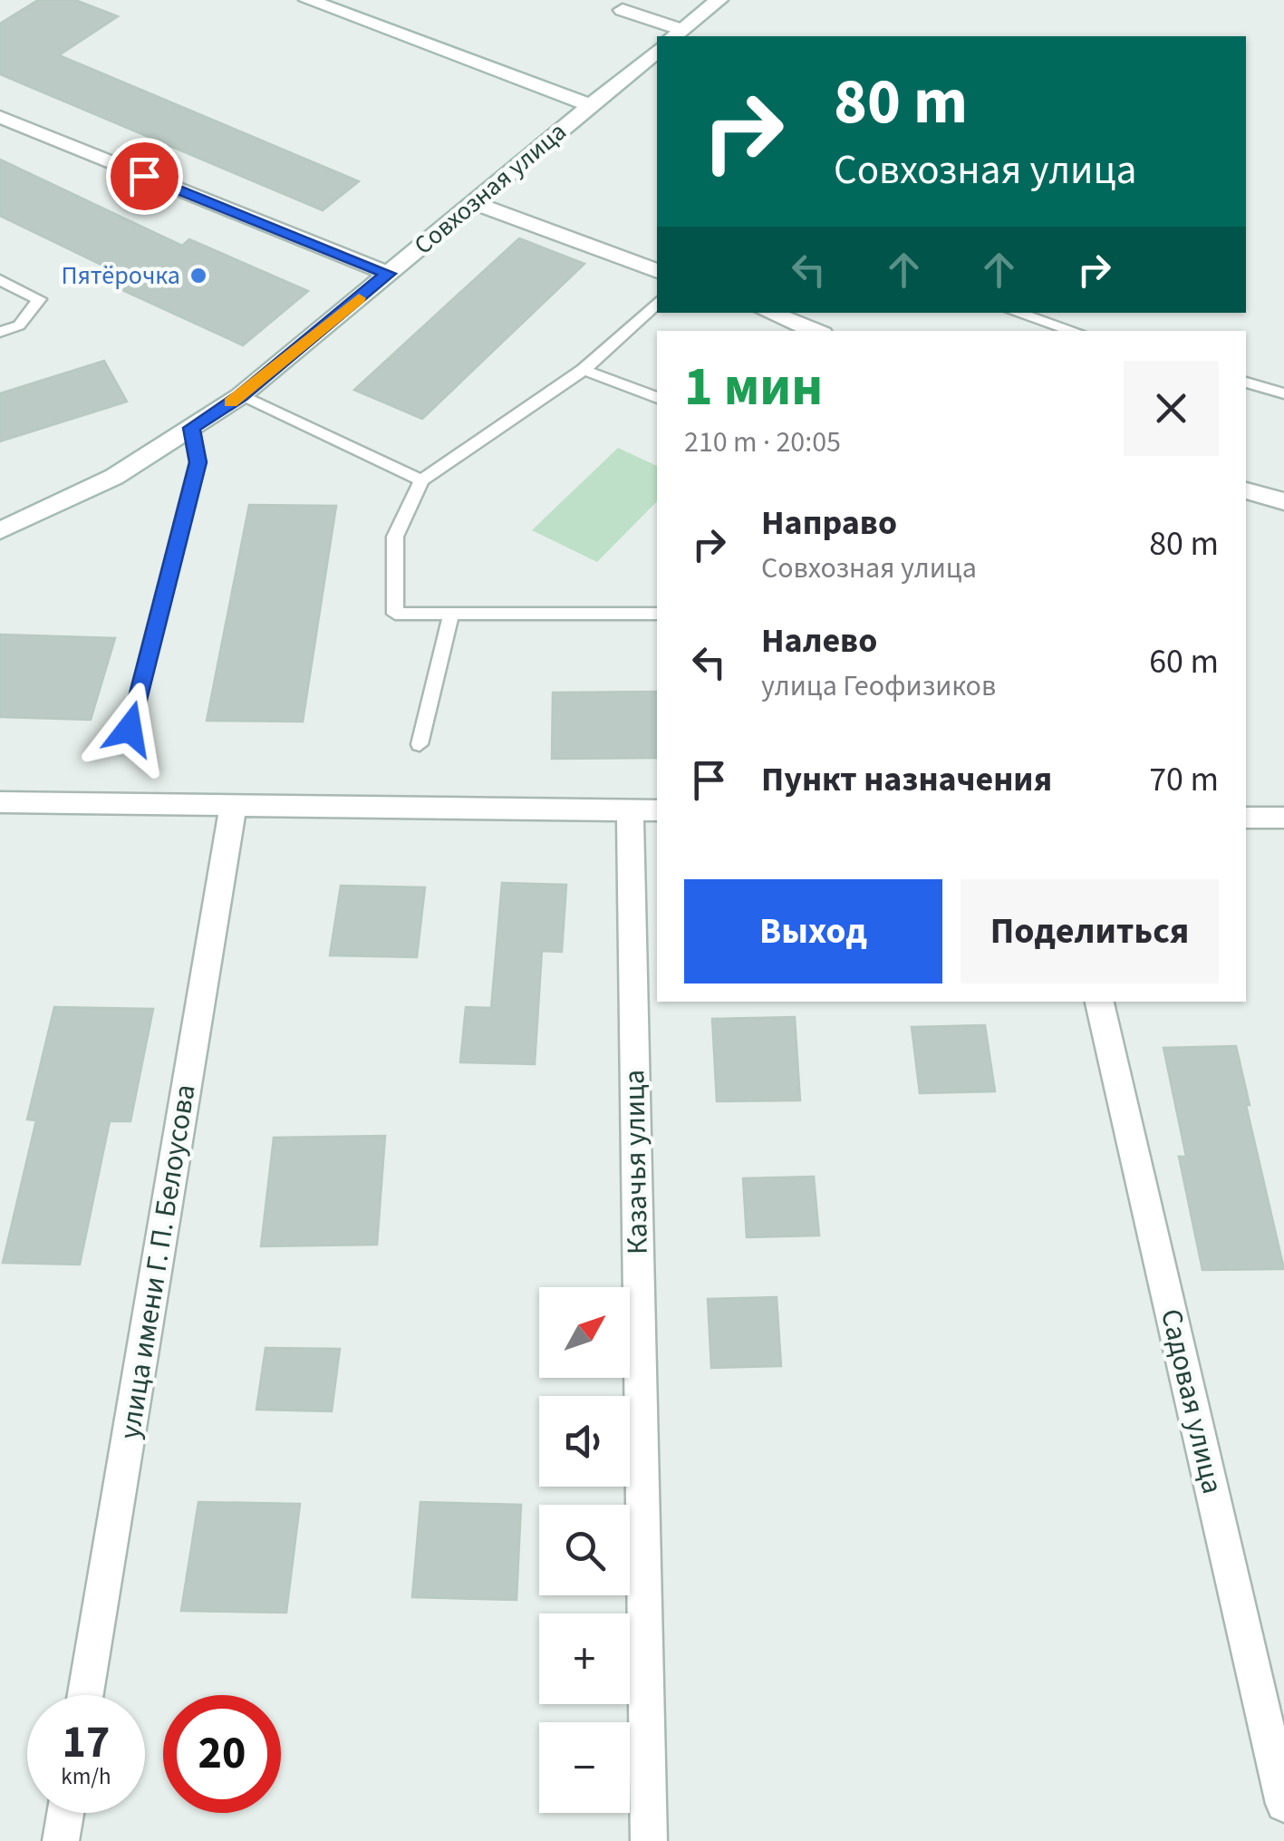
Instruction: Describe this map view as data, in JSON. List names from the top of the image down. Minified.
{"streets":{"street":["Совхозная улица","Казачья улица","улица имени Г. П. Белоусова","Садовая улица"]},"places":["Пятёрочка"],"north":"top right","page":{"turn":["80 m","Совхозная улица"],"heading":["1 мин","210 m · 20:05"],"list":[{"name":"Направо","note":"Совхозная улица","value":"80 m"},{"name":"Налево","note":"улица Геофизиков","value":"60 m"},{"name":"Пункт назначения","value":"70 m"}],"buttons":["Выход","Поделиться"],"map_buttons":["+","−"],"speed":"17 km/h","limit":"20"}}
